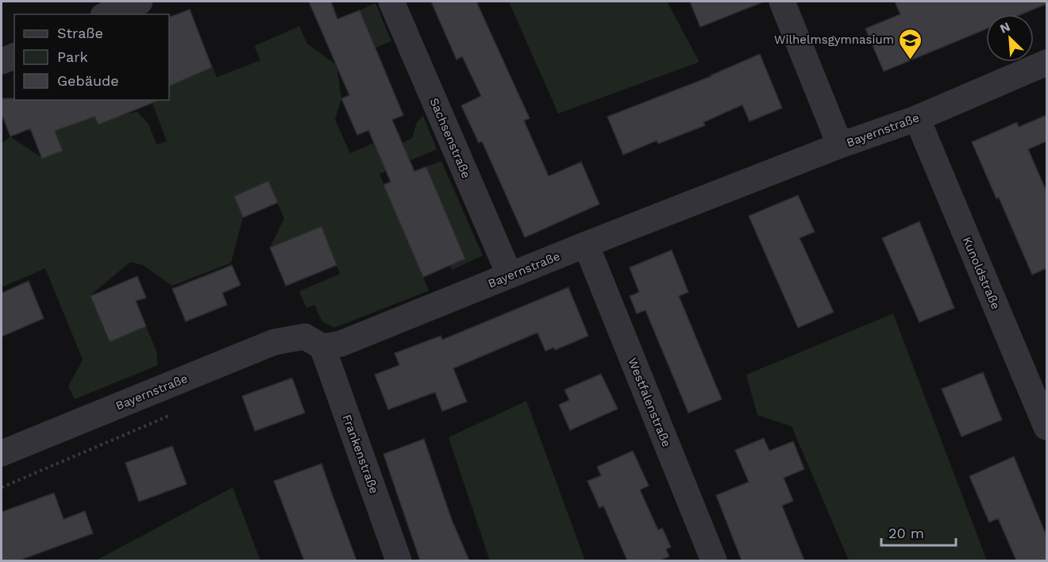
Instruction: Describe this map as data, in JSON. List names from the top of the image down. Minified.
{"streets":{"street":["Bayernstraße","Sachsenstraße","Kunoldstraße","Westfalenstraße","Frankenstraße"]},"crossings":[["Bayernstraße","Sachsenstraße"],["Bayernstraße","Kunoldstraße"],["Bayernstraße","Westfalenstraße"],["Bayernstraße","Frankenstraße"]],"places":{"school or university":["Wilhelmsgymnasium"]},"legend":["Straße","Park","Gebäude"],"scale_bar":"20 m","north":"top left"}
